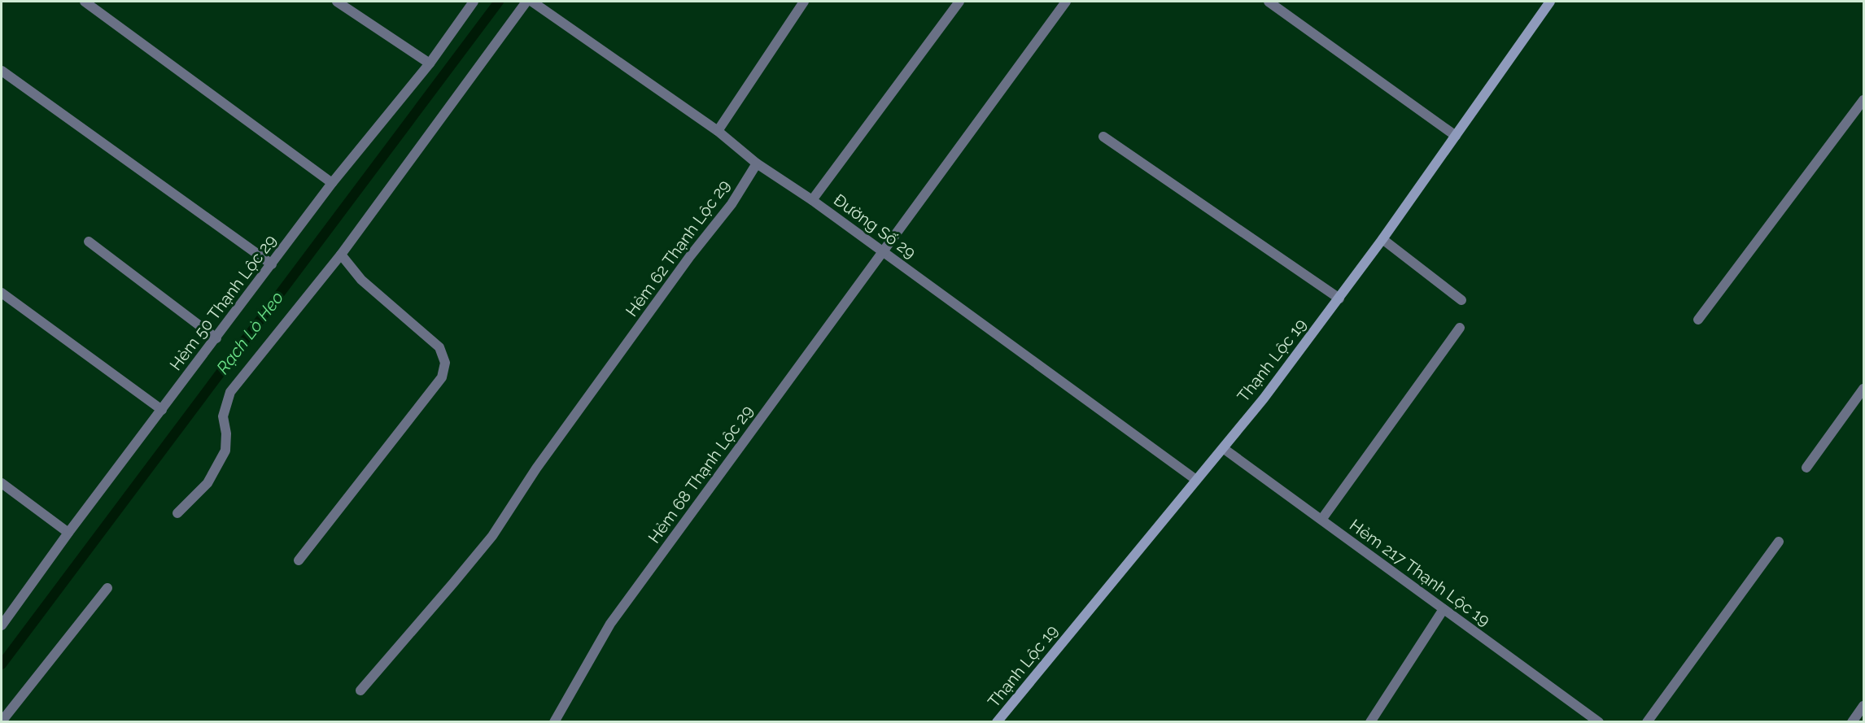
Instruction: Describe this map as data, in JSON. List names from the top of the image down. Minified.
{"streets":{"street":["Đường Số 29","Hẻm 62 Thạnh Lộc 29","Hẻm 50 Thạnh Lộc 29","Thạnh Lộc 19","Hẻm 68 Thạnh Lộc 29","Hẻm 217 Thạnh Lộc 19"]},"crossings":[["Đường Số 29","Hẻm 62 Thạnh Lộc 29"],["Đường Số 29","Thạnh Lộc 19"],["Đường Số 29","Hẻm 68 Thạnh Lộc 29"],["Thạnh Lộc 19","Hẻm 217 Thạnh Lộc 19"]],"water":["Rạch Lò Heo"]}
